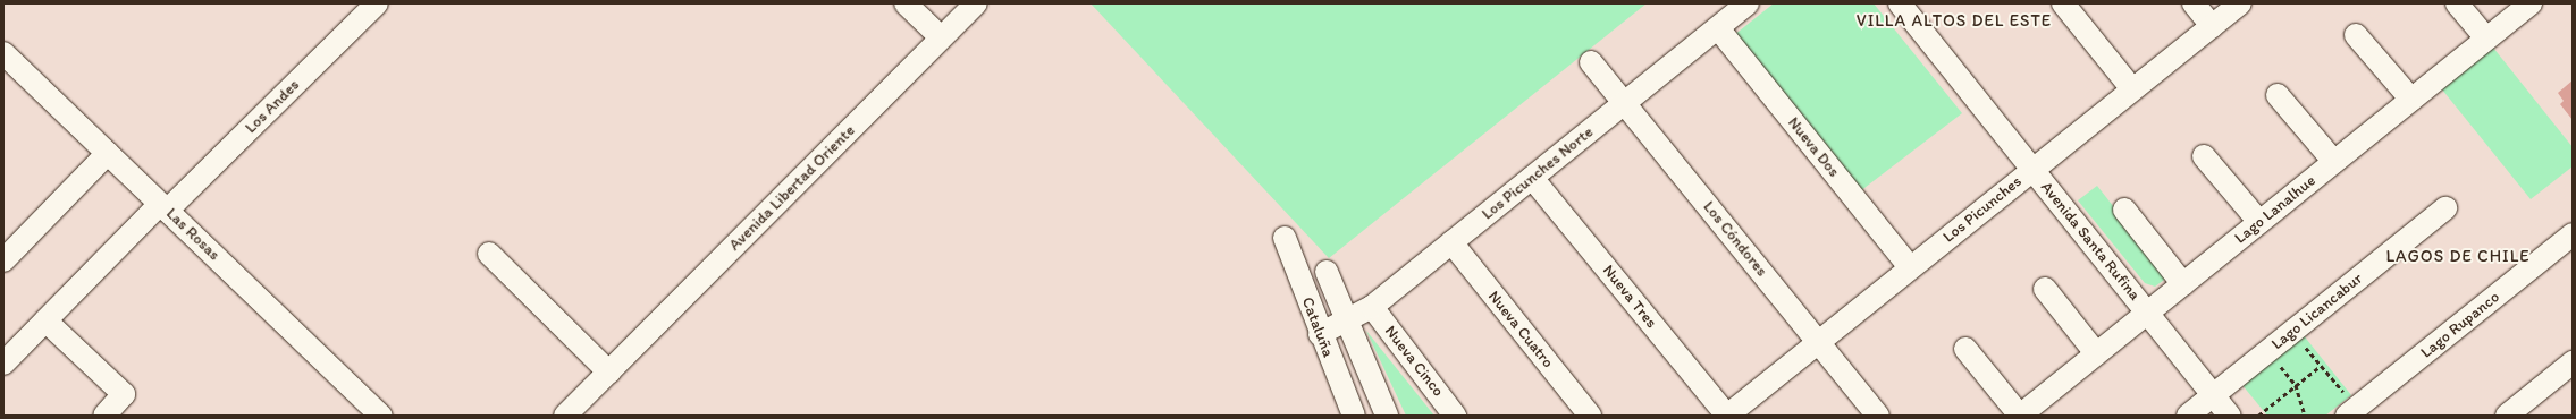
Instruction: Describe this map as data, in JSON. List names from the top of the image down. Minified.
{"streets":{"street":["Los Andes","Nueva Dos","Los Picunches Norte","Avenida Libertad Oriente","Los Picunches","Lago Lanalhue","Las Rosas","Los Cóndores","Avenida Santa Rufina","Nueva Tres","Lago Licancabur","Lago Rupanco","Cataluña","Nueva Cuatro","Nueva Cinco"]},"crossings":[["Los Andes","Las Rosas"],["Nueva Dos","Los Picunches Norte"],["Nueva Dos","Los Picunches"],["Los Picunches Norte","Los Cóndores"],["Los Picunches Norte","Nueva Tres"],["Los Picunches Norte","Cataluña"],["Los Picunches Norte","Nueva Cuatro"],["Los Picunches Norte","Nueva Cinco"],["Los Picunches","Los Cóndores"],["Los Picunches","Avenida Santa Rufina"],["Los Picunches","Nueva Tres"],["Lago Lanalhue","Avenida Santa Rufina"],["Avenida Santa Rufina","Lago Licancabur"]],"districts":["VILLA ALTOS DEL ESTE","LAGOS DE CHILE"]}
